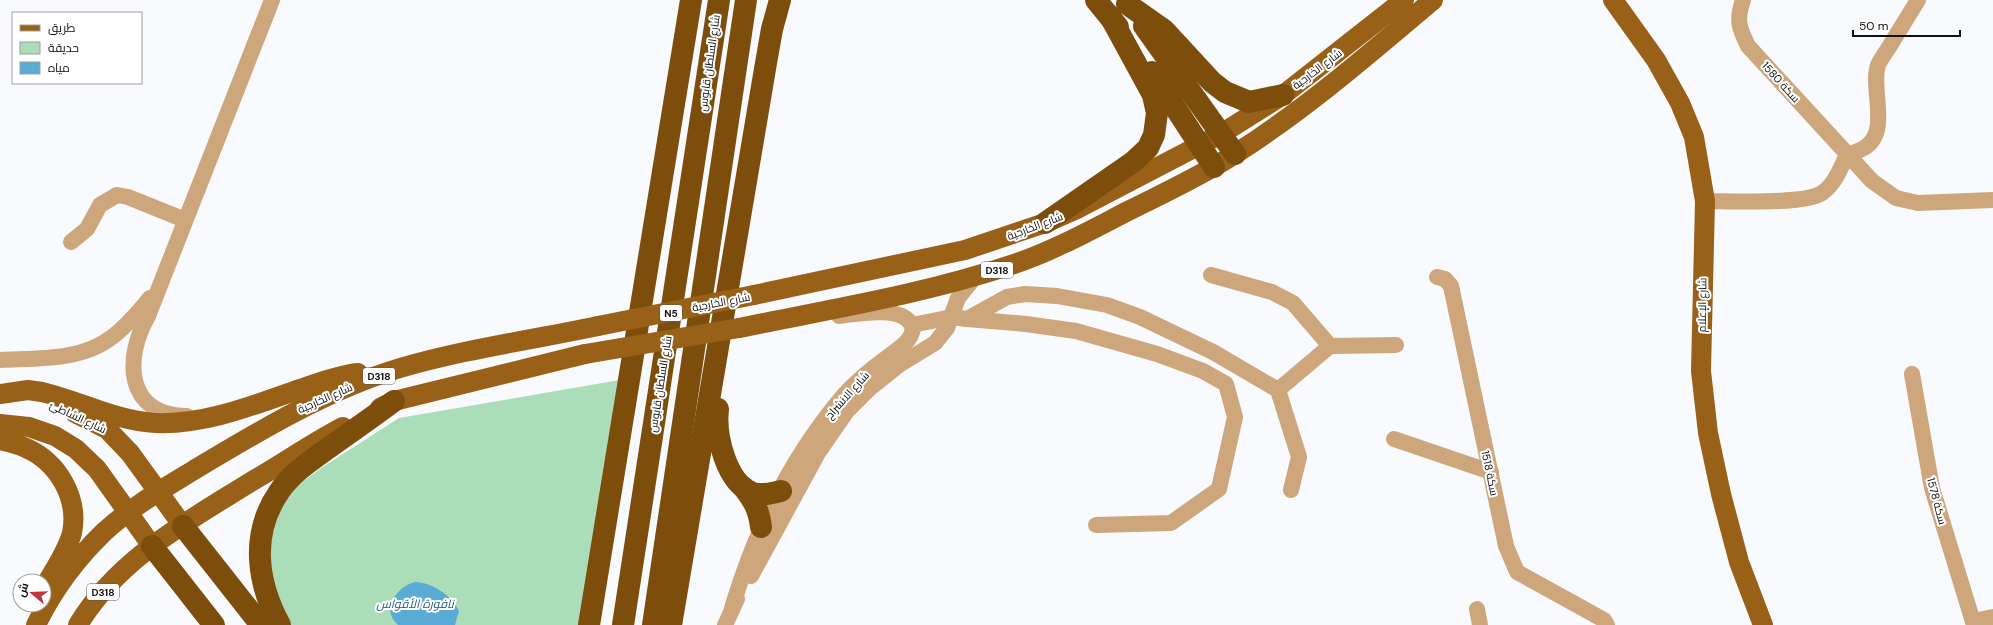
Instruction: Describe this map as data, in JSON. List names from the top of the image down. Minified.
{"streets":{"highway":["شارع السلطان قابوس","N5"],"main road":["شارع الخارجية","D318","شارع الإعلام","شارع الشاطئ"],"street":["سكة 1580","شارع الانشراح","سكة 1518","سكة 1578"]},"crossings":[["شارع الخارجية","شارع الانشراح"],["شارع الخارجية","شارع الشاطئ"]],"water":["نافورة الأقواس"],"legend":["طريق","حديقة","مياه"],"scale_bar":"50 m","north":"left"}
